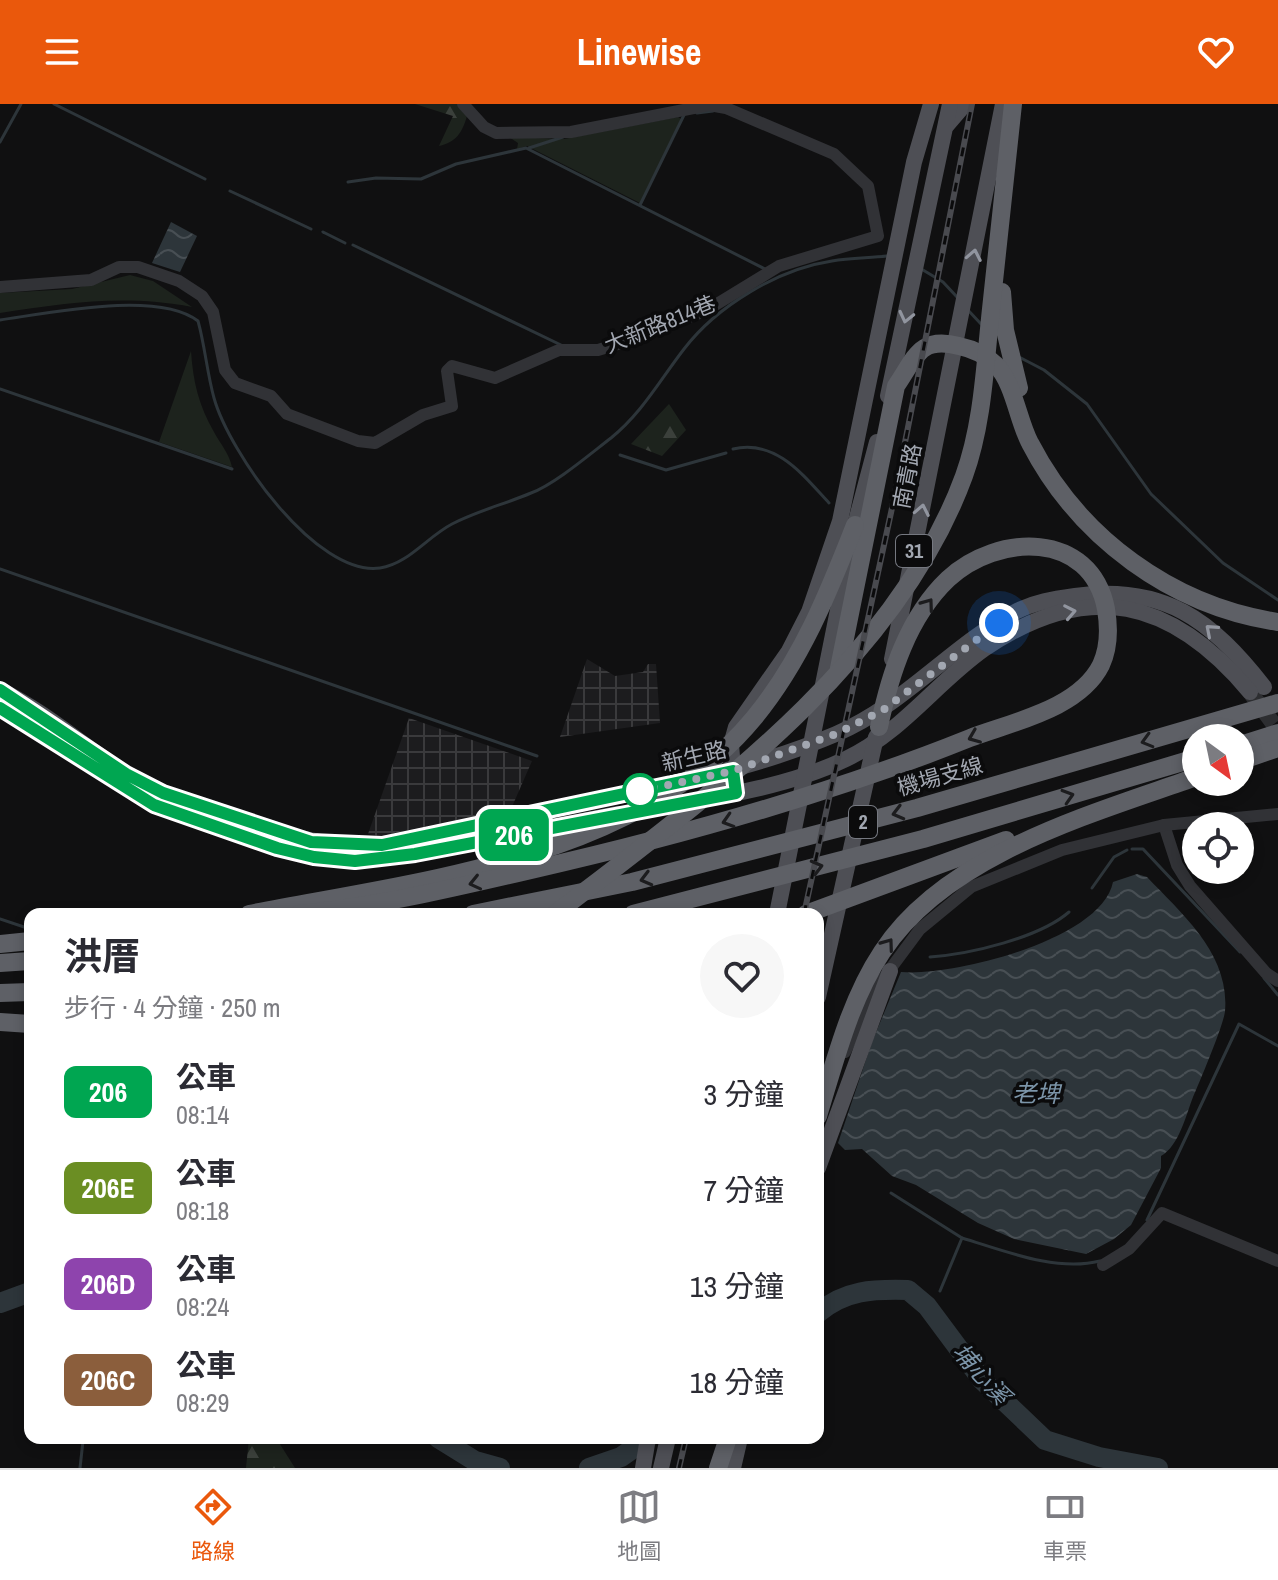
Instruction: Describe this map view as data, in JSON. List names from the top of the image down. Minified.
{"streets":{"highway":["機場支線","2"],"main road":["南青路","31","新生路"],"street":["大新路814巷"]},"crossings":[["新生路","機場支線"]],"water":["老埤","埔心溪"],"lines":["bus line 206"],"north":"bottom right","page":{"header":"Linewise","on_map":"206","heading":["洪厝","步行 · 4 分鐘 · 250 m"],"list":[{"mark":"206","name":"公車","note":"08:14","value":"3 分鐘"},{"mark":"206E","name":"公車","note":"08:18","value":"7 分鐘"},{"mark":"206D","name":"公車","note":"08:24","value":"13 分鐘"},{"mark":"206C","name":"公車","note":"08:29","value":"18 分鐘"}],"tabs":["路線","地圖","車票"]}}
